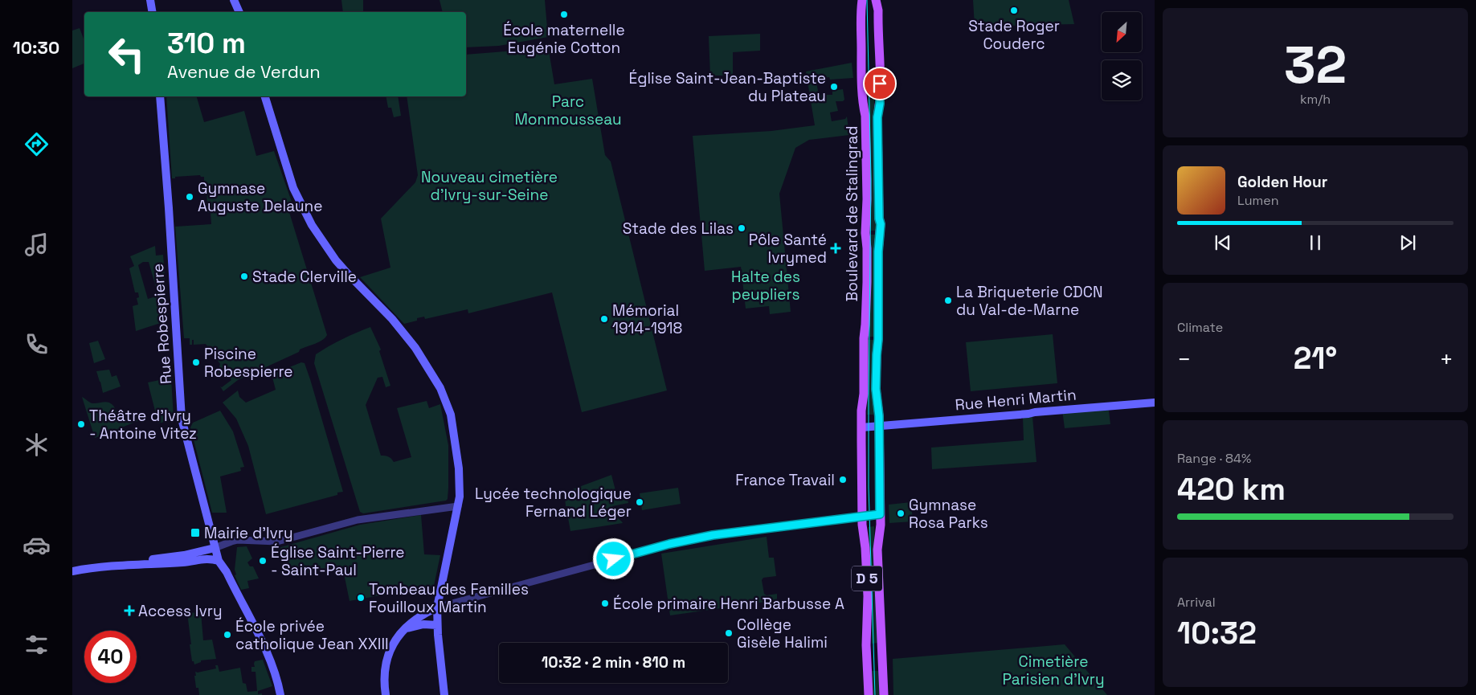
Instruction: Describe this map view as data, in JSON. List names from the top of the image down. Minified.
{"streets":{"main road":["Boulevard de Stalingrad","Rue Robespierre","Rue Henri Martin","D 5"]},"crossings":[["Boulevard de Stalingrad","Rue Henri Martin"],["Boulevard de Stalingrad","D 5"],["Rue Henri Martin","D 5"]],"parks":["Parc Monmousseau","Nouveau cimetière d'Ivry-sur-Seine","Halte des peupliers","Cimetière Parisien d'Ivry"],"places":{"other":["Stade Roger Couderc","École maternelle Eugénie Cotton","Église Saint-Jean-Baptiste du Plateau","Gymnase Auguste Delaune","Stade des Lilas","Stade Clerville","La Briqueterie CDCN du Val-de-Marne","Mémorial 1914-1918","Piscine Robespierre","Théâtre d'Ivry - Antoine Vitez","France Travail","Lycée technologique Fernand Léger","Gymnase Rosa Parks","Église Saint-Pierre - Saint-Paul","Tombeau des Familles Fouilloux Martin","École primaire Henri Barbusse A","Collège Gisèle Halimi","École privée catholique Jean XXIII"],"health":["Pôle Santé Ivrymed","Access Ivry"],"transit":["Mairie d'Ivry"]},"north":"bottom left","page":{"tabs":"10:30","tile":[["32","km/h"],"Climate",["Range · 84%","420 km"],["Arrival","10:32"]],"turn":["310 m","Avenue de Verdun"],"song":["Golden Hour","Lumen"],"heat":["−","21°","+"],"limit":"40","trip":"10:32 · 2 min · 810 m"}}
